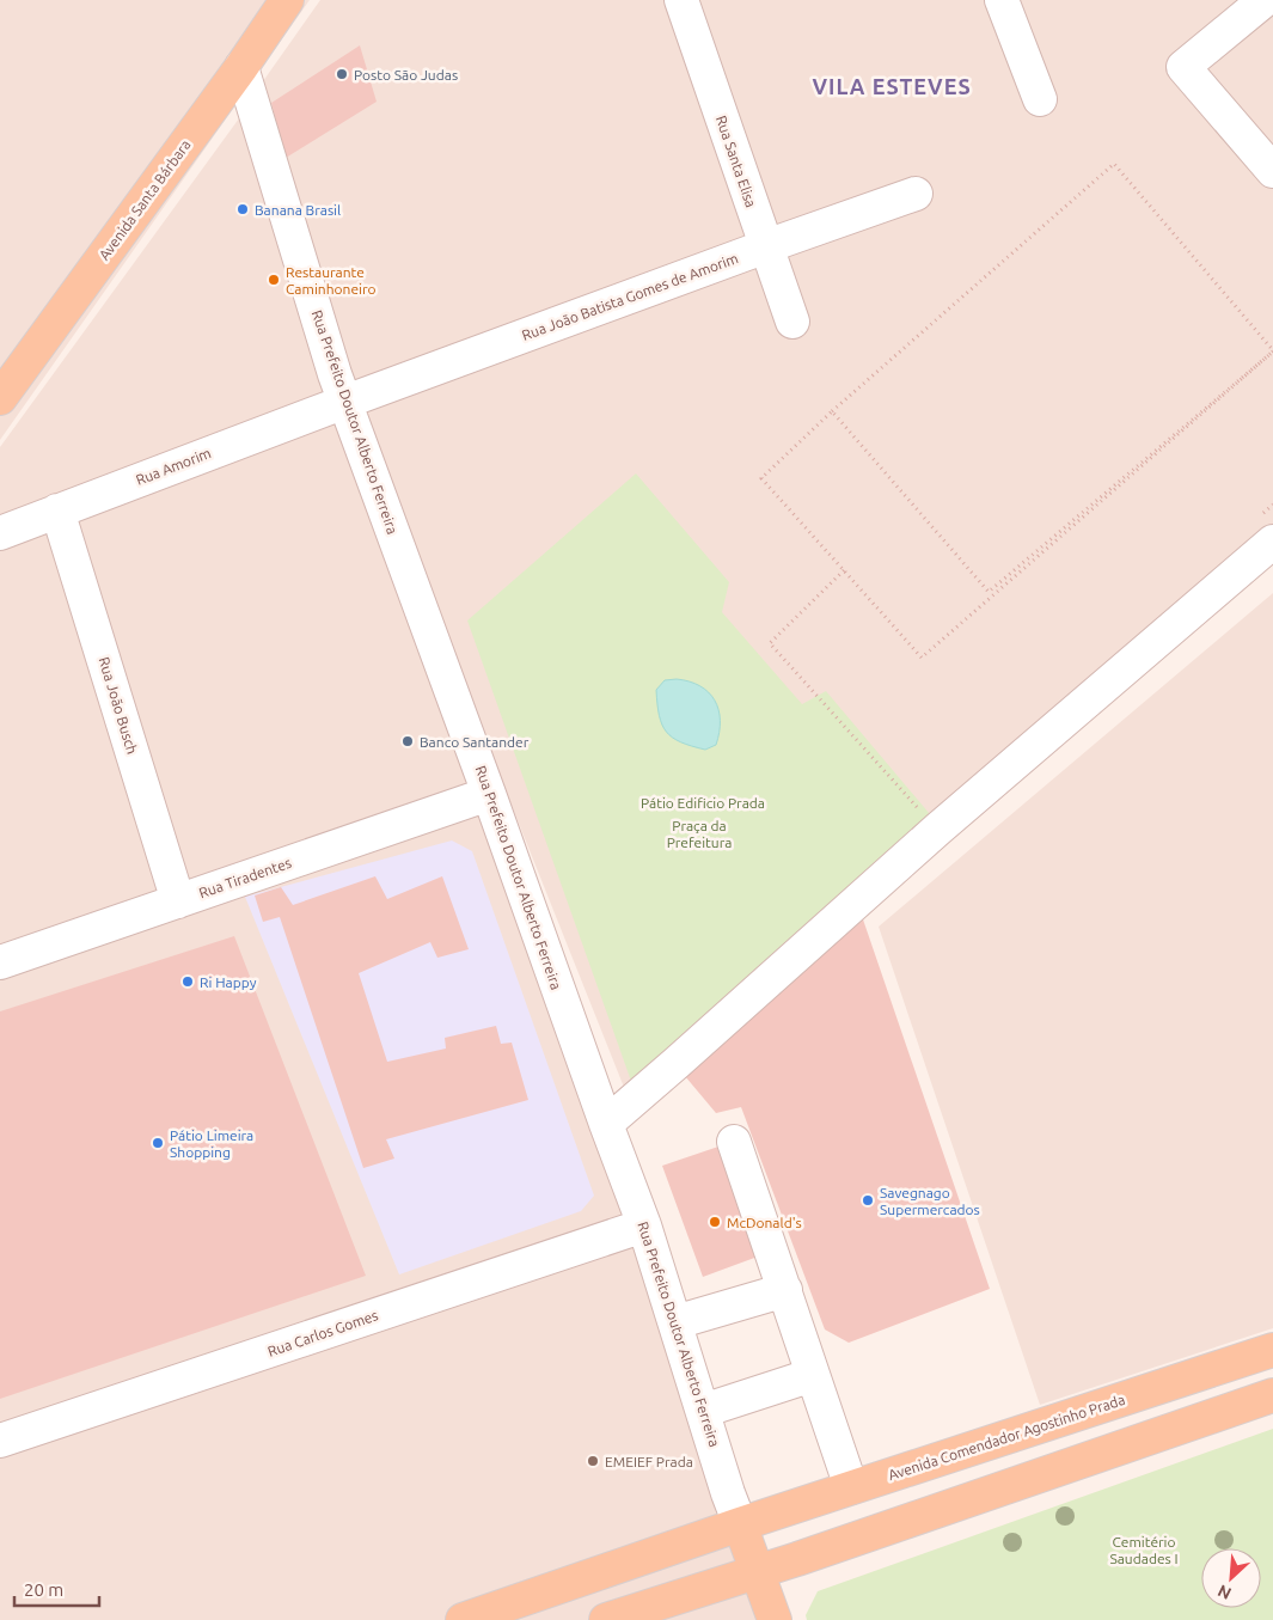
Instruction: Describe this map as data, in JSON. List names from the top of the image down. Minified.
{"streets":{"main road":["Avenida Santa Bárbara","Rua Prefeito Doutor Alberto Ferreira","Avenida Comendador Agostinho Prada"],"street":["Rua Santa Elisa","Rua João Batista Gomes de Amorim","Rua Amorim","Rua João Busch","Rua Tiradentes","Rua Carlos Gomes"]},"crossings":[["Rua Santa Elisa","Rua João Batista Gomes de Amorim"],["Avenida Santa Bárbara","Rua Prefeito Doutor Alberto Ferreira"],["Rua João Batista Gomes de Amorim","Rua Prefeito Doutor Alberto Ferreira"],["Rua João Batista Gomes de Amorim","Rua Amorim"],["Rua Prefeito Doutor Alberto Ferreira","Rua Amorim"],["Rua Prefeito Doutor Alberto Ferreira","Rua Tiradentes"],["Rua Prefeito Doutor Alberto Ferreira","Rua Carlos Gomes"],["Rua Prefeito Doutor Alberto Ferreira","Avenida Comendador Agostinho Prada"],["Rua Amorim","Rua João Busch"],["Rua João Busch","Rua Tiradentes"]],"districts":["VILA ESTEVES"],"parks":["Pátio Edificio Prada","Praça da Prefeitura","Cemitério Saudades I"],"places":["Posto São Judas","Banana Brasil","Restaurante Caminhoneiro","Banco Santander","Ri Happy","Pátio Limeira Shopping","Savegnago Supermercados","McDonald's","EMEIEF Prada"],"scale_bar":"20 m","north":"bottom left"}
